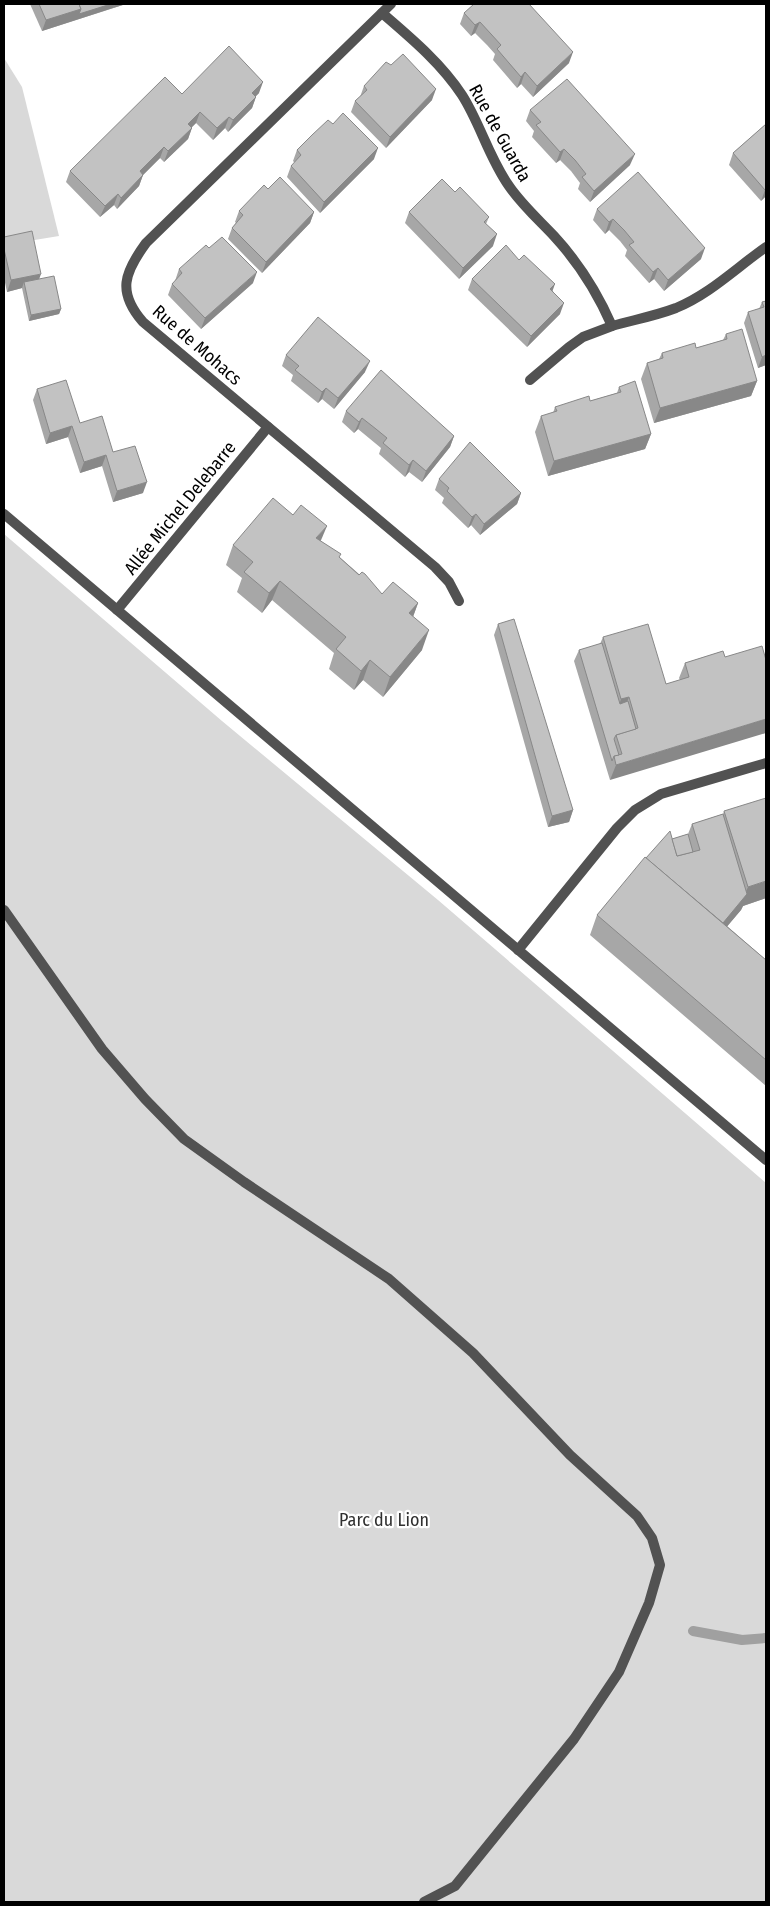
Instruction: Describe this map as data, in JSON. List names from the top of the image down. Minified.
{"streets":{"street":["Rue de Guarda","Rue de Mohacs","Allée Michel Delebarre"]},"crossings":[["Rue de Guarda","Rue de Mohacs"],["Rue de Mohacs","Allée Michel Delebarre"]],"parks":["Parc du Lion"]}
